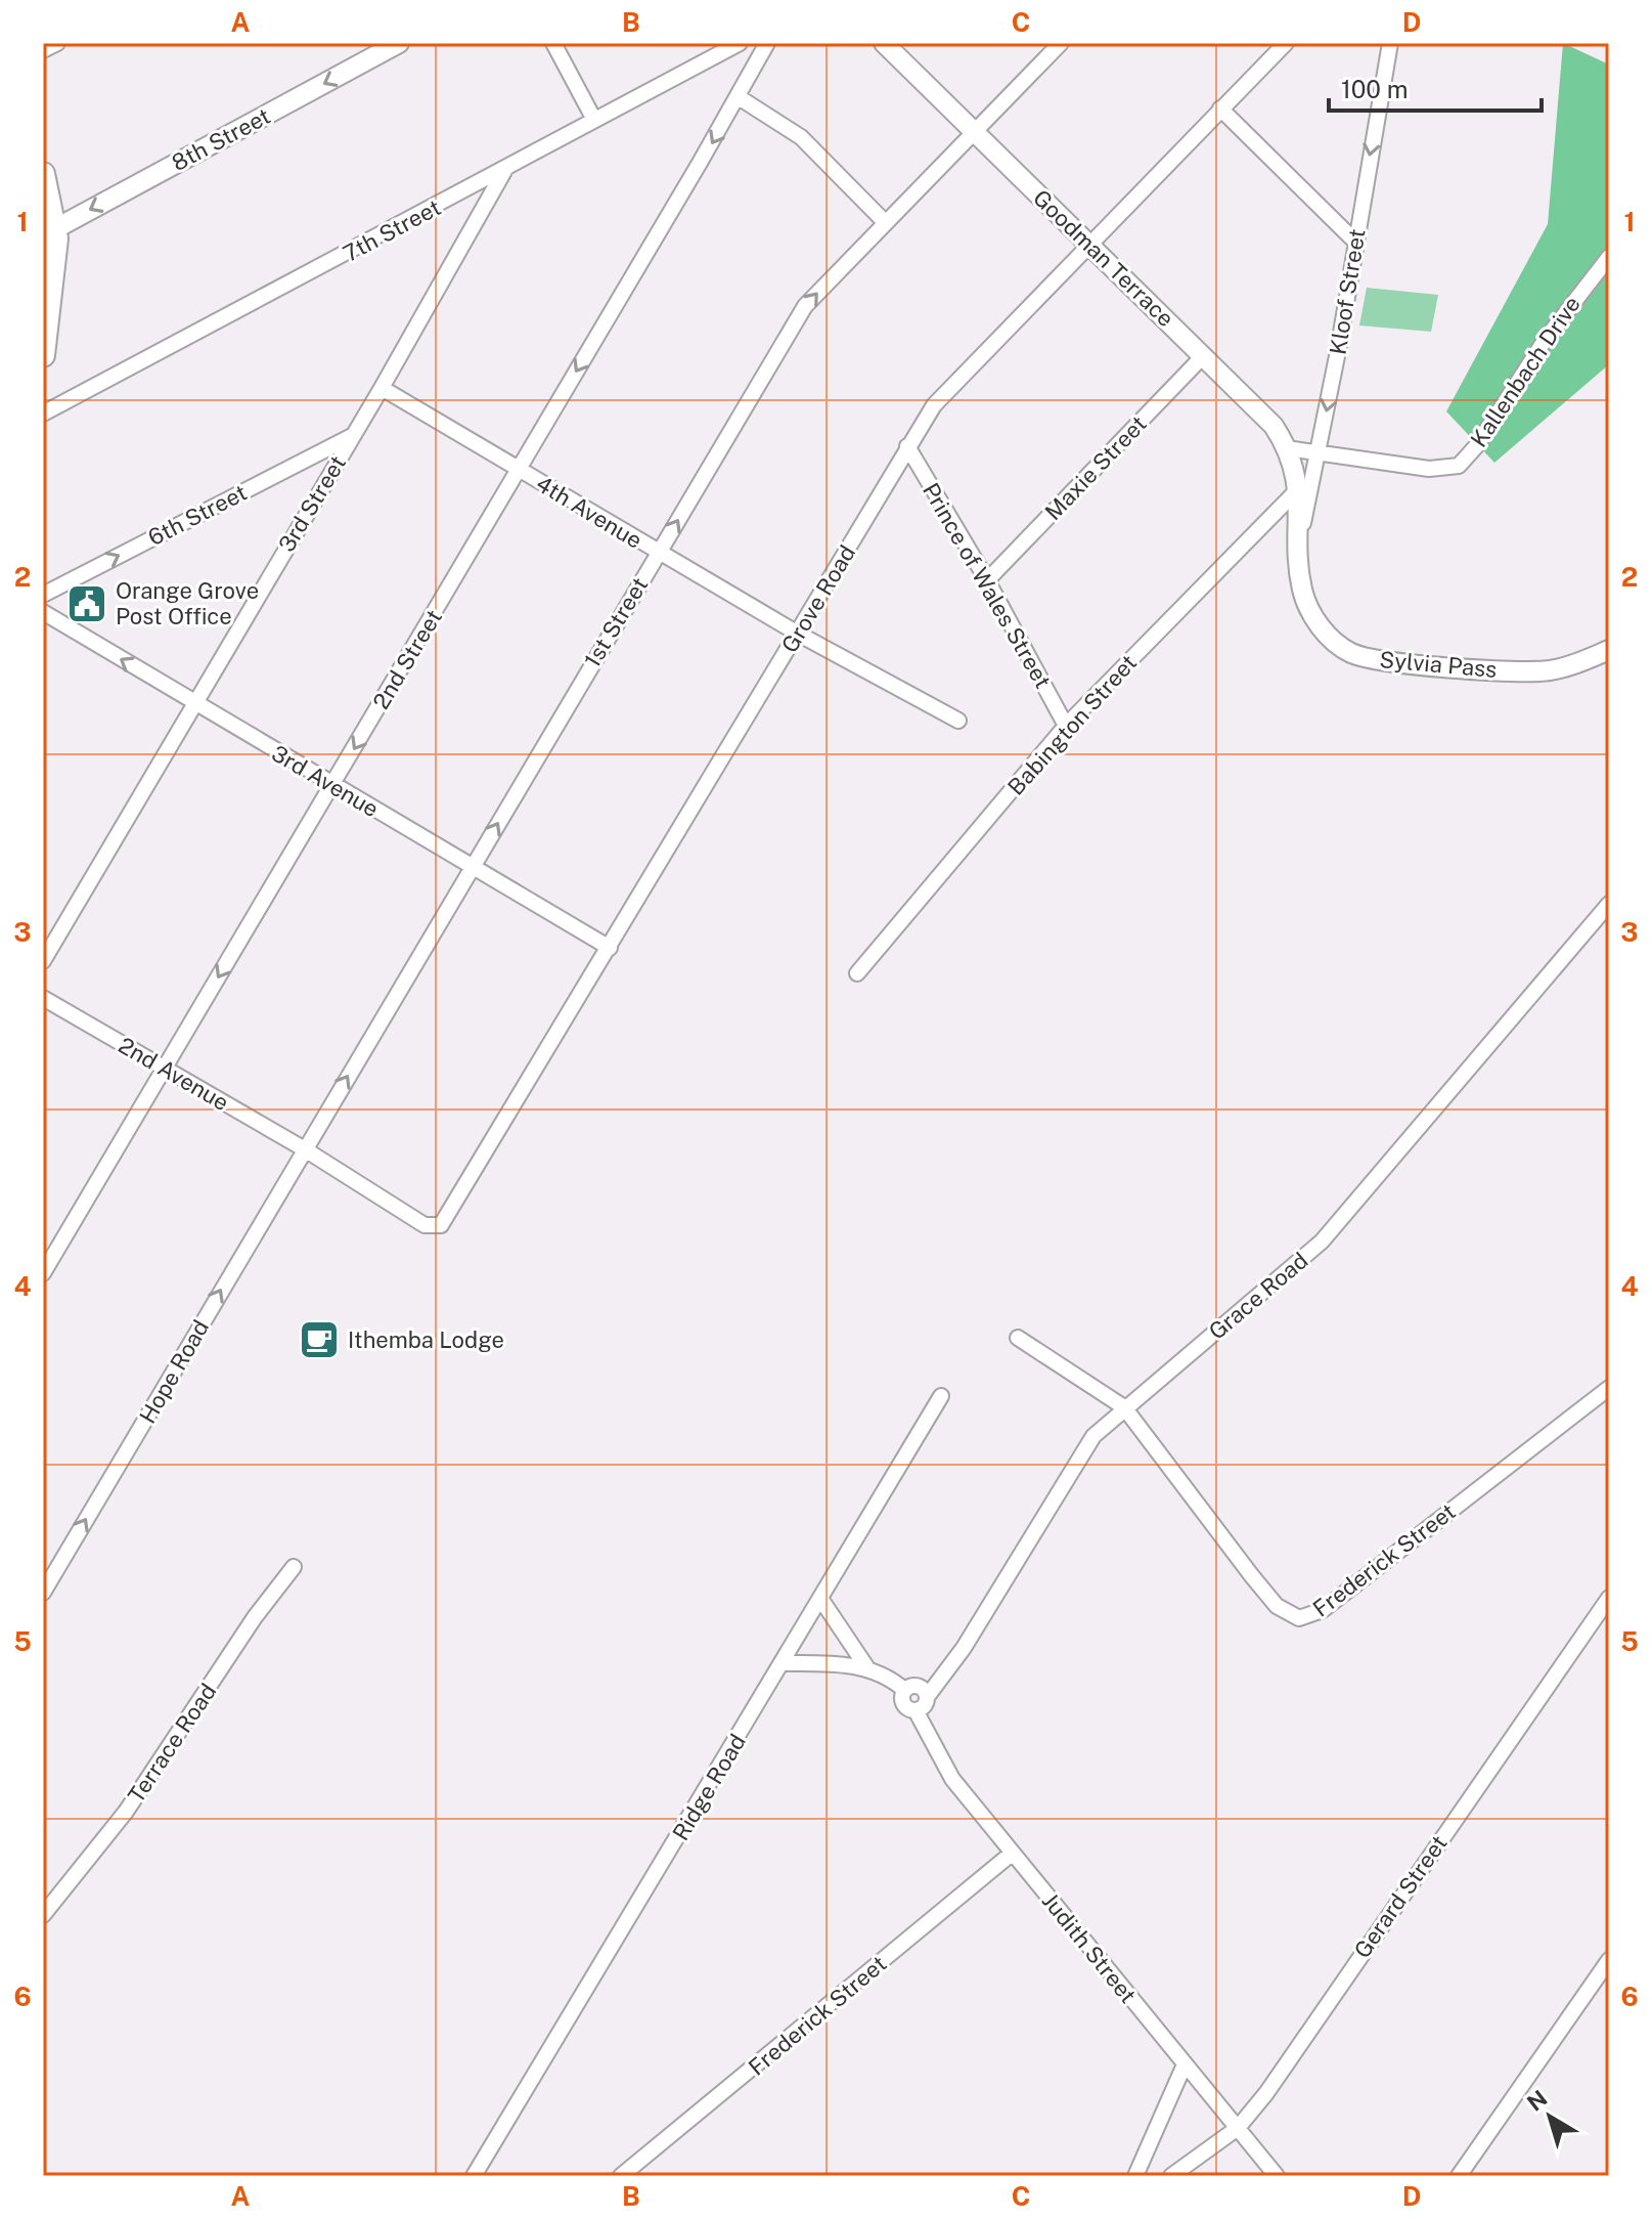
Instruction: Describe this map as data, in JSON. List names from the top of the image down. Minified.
{"streets":{"main road":["8th Street","Goodman Terrace","Sylvia Pass"],"street":["7th Street","Kloof Street","Kallenbach Drive","Maxie Street","3rd Street","4th Avenue","6th Street","Prince of Wales Street","Grove Road","1st Street","2nd Street","Babington Street","3rd Avenue","2nd Avenue","Grace Road","Hope Road","Frederick Street","Terrace Road","Ridge Road","Gerard Street","Judith Street"]},"crossings":[["7th Street","3rd Street"],["Goodman Terrace","Kallenbach Drive"],["Goodman Terrace","Maxie Street"],["Goodman Terrace","Grove Road"],["Goodman Terrace","1st Street"],["Goodman Terrace","Sylvia Pass"],["Goodman Terrace","Babington Street"],["Kloof Street","Kallenbach Drive"],["Kloof Street","Sylvia Pass"],["Maxie Street","Prince of Wales Street"],["3rd Street","4th Avenue"],["3rd Street","6th Street"],["3rd Street","3rd Avenue"],["4th Avenue","Grove Road"],["4th Avenue","1st Street"],["4th Avenue","2nd Street"],["Prince of Wales Street","Grove Road"],["Prince of Wales Street","Babington Street"],["Grove Road","3rd Avenue"],["Grove Road","2nd Avenue"],["1st Street","3rd Avenue"],["1st Street","2nd Avenue"],["1st Street","Hope Road"],["2nd Street","3rd Avenue"],["2nd Street","2nd Avenue"],["Sylvia Pass","Babington Street"],["2nd Avenue","Hope Road"],["Grace Road","Frederick Street"],["Grace Road","Judith Street"],["Frederick Street","Judith Street"],["Gerard Street","Judith Street"]],"one_way":["8th Street","Kloof Street","6th Street","1st Street","2nd Street","Hope Road"],"places":{"public building":["Orange Grove Post Office"],"cafe":["Ithemba Lodge"]},"scale_bar":"100 m","north":"top left","grid":{"columns":["A","B","C","D"],"rows":["1","2","3","4","5","6"]}}
